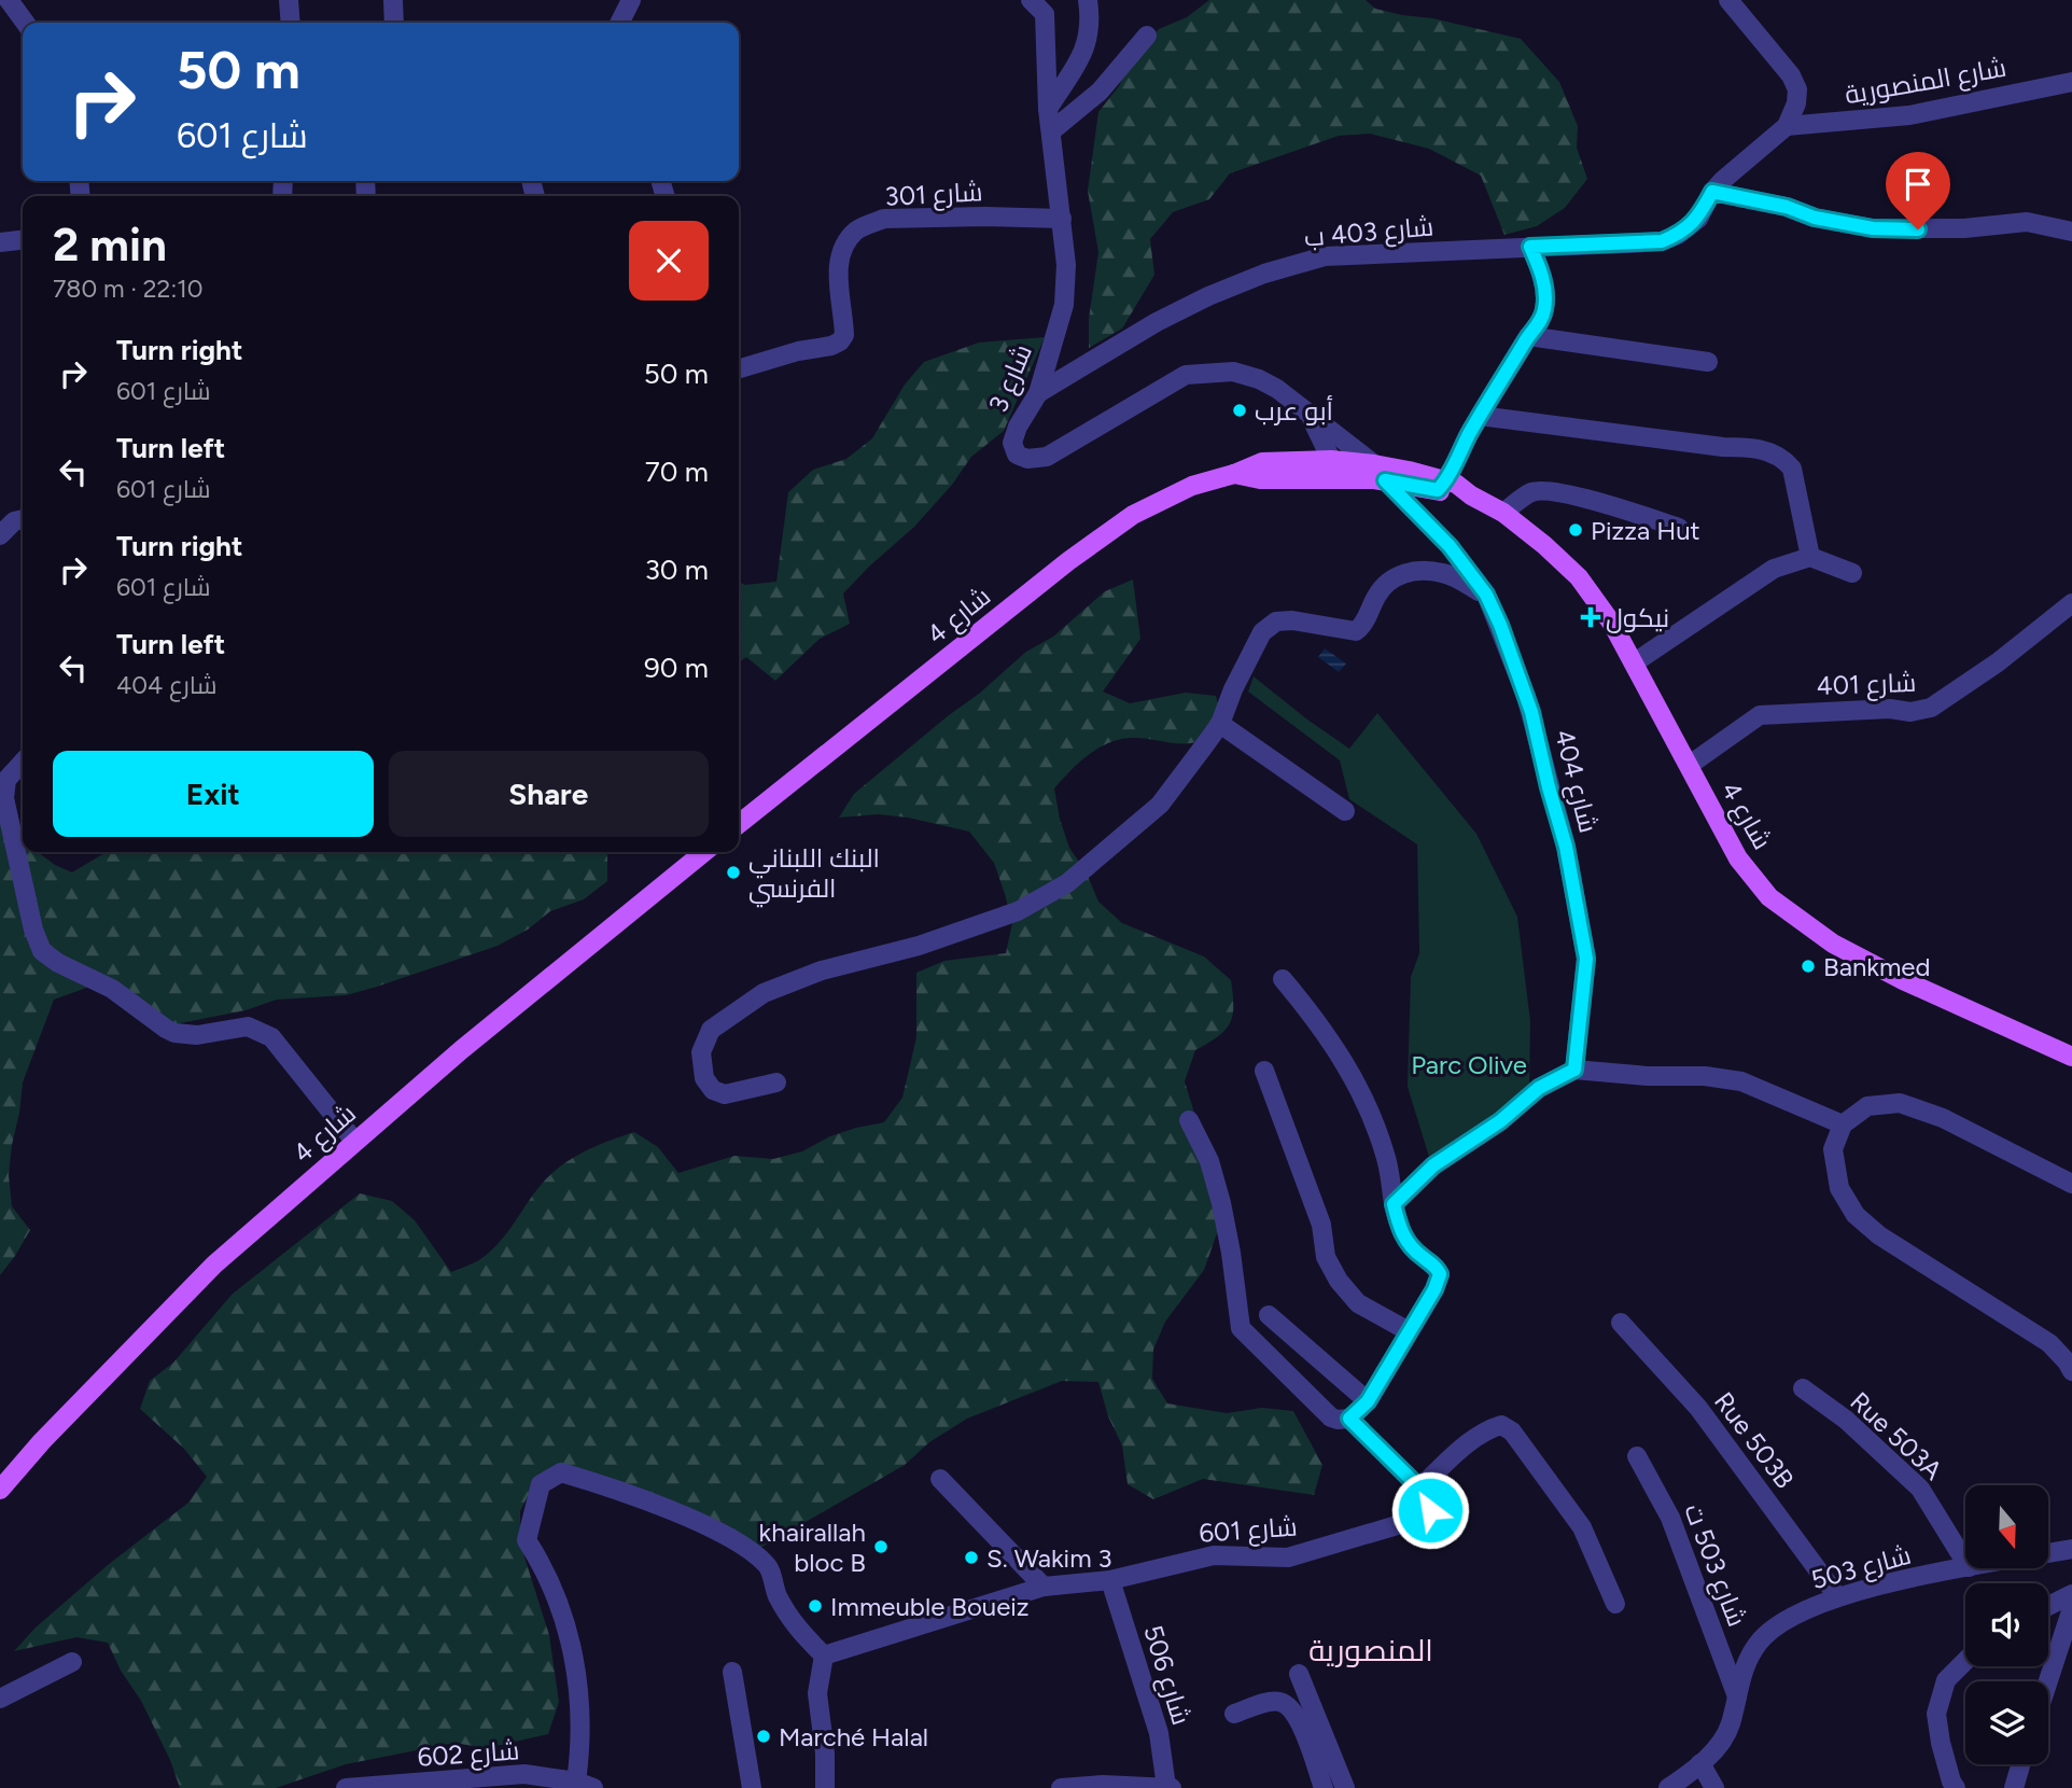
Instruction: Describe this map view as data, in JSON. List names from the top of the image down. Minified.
{"streets":{"main road":["شارع 4"],"street":["شارع المنصورية","شارع 301","شارع 403 ب","شارع 3","شارع 401","شارع 404","Rue 503A","Rue 503B","شارع 601","شارع 503 ت","شارع 503","شارع 506","شارع 602"]},"crossings":[["شارع 301","شارع 3"],["شارع 403 ب","شارع 3"],["شارع 3","شارع 4"],["شارع 3","شارع 404"],["شارع 4","شارع 401"],["شارع 4","شارع 404"],["Rue 503B","شارع 503"],["شارع 601","شارع 506"],["شارع 503 ت","شارع 503"]],"districts":["المنصورية"],"parks":["Parc Olive"],"places":{"other":["أبو عرب","Pizza Hut","البنك اللبناني الفرنسي","Bankmed","khairallah bloc B","S. Wakim 3","Immeuble Boueiz","Marché Halal"],"health":["نيكول"]},"north":"bottom","page":{"turn":["50 m","شارع 601"],"heading":["2 min","780 m · 22:10"],"list":[{"name":"Turn right","note":"شارع 601","value":"50 m"},{"name":"Turn left","note":"شارع 601","value":"70 m"},{"name":"Turn right","note":"شارع 601","value":"30 m"},{"name":"Turn left","note":"شارع 404","value":"90 m"}],"buttons":["Exit","Share"]}}
